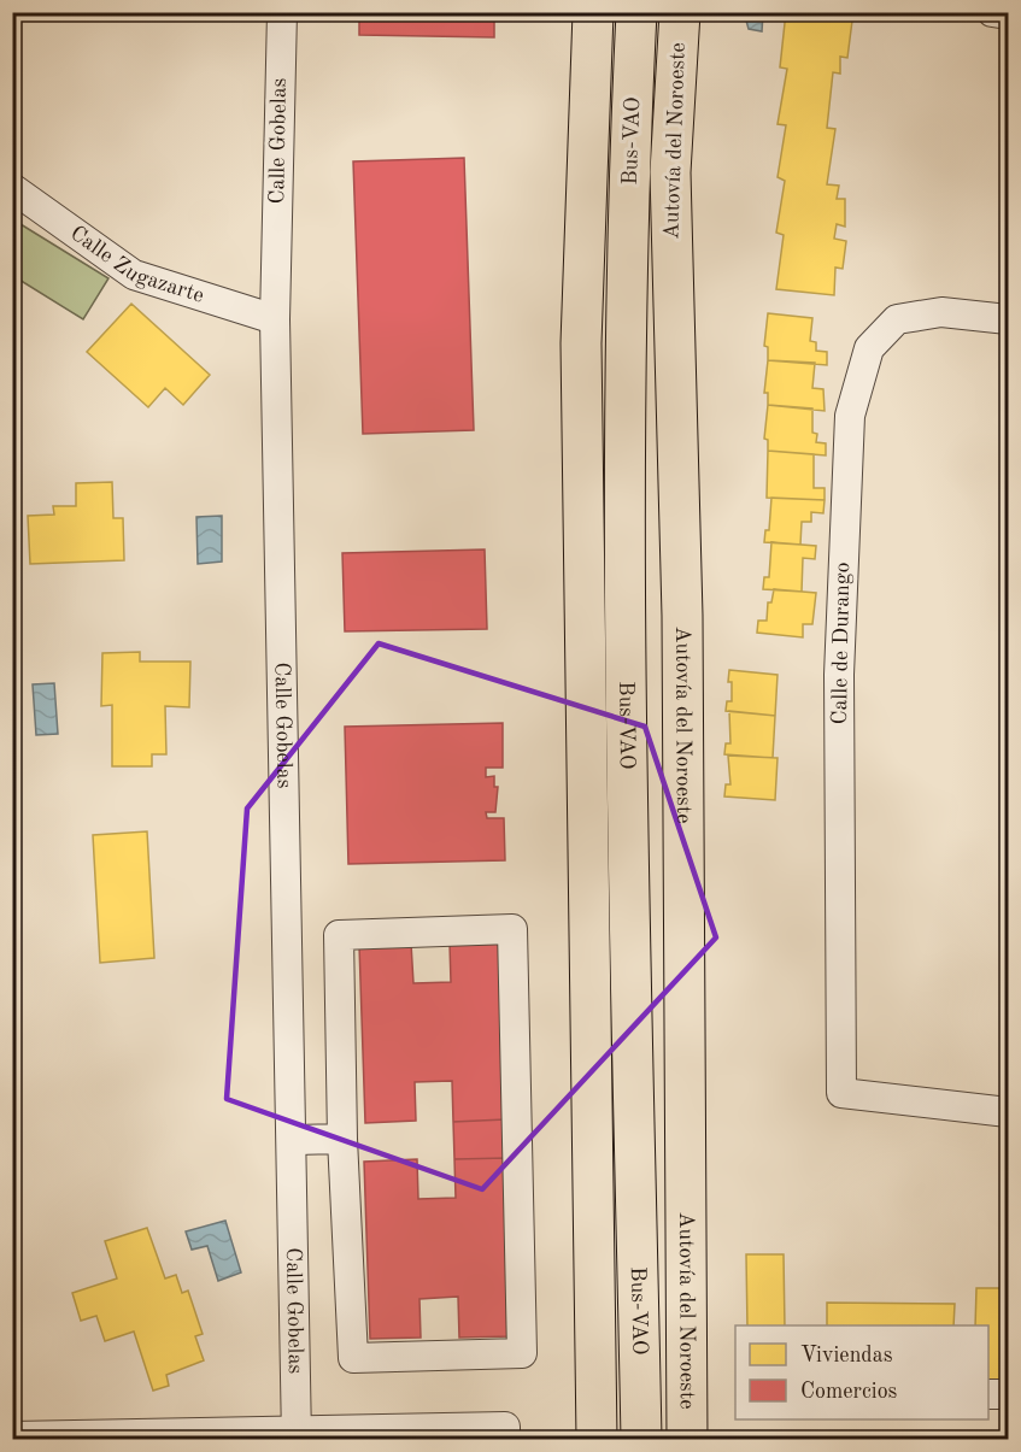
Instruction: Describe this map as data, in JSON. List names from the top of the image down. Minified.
{"streets":{"highway":["Bus-VAO","Autovía del Noroeste"],"street":["Calle Gobelas","Calle Zugazarte","Calle de Durango"]},"crossings":[["Calle Gobelas","Calle Zugazarte"]],"legend":["Viviendas","Comercios"]}
